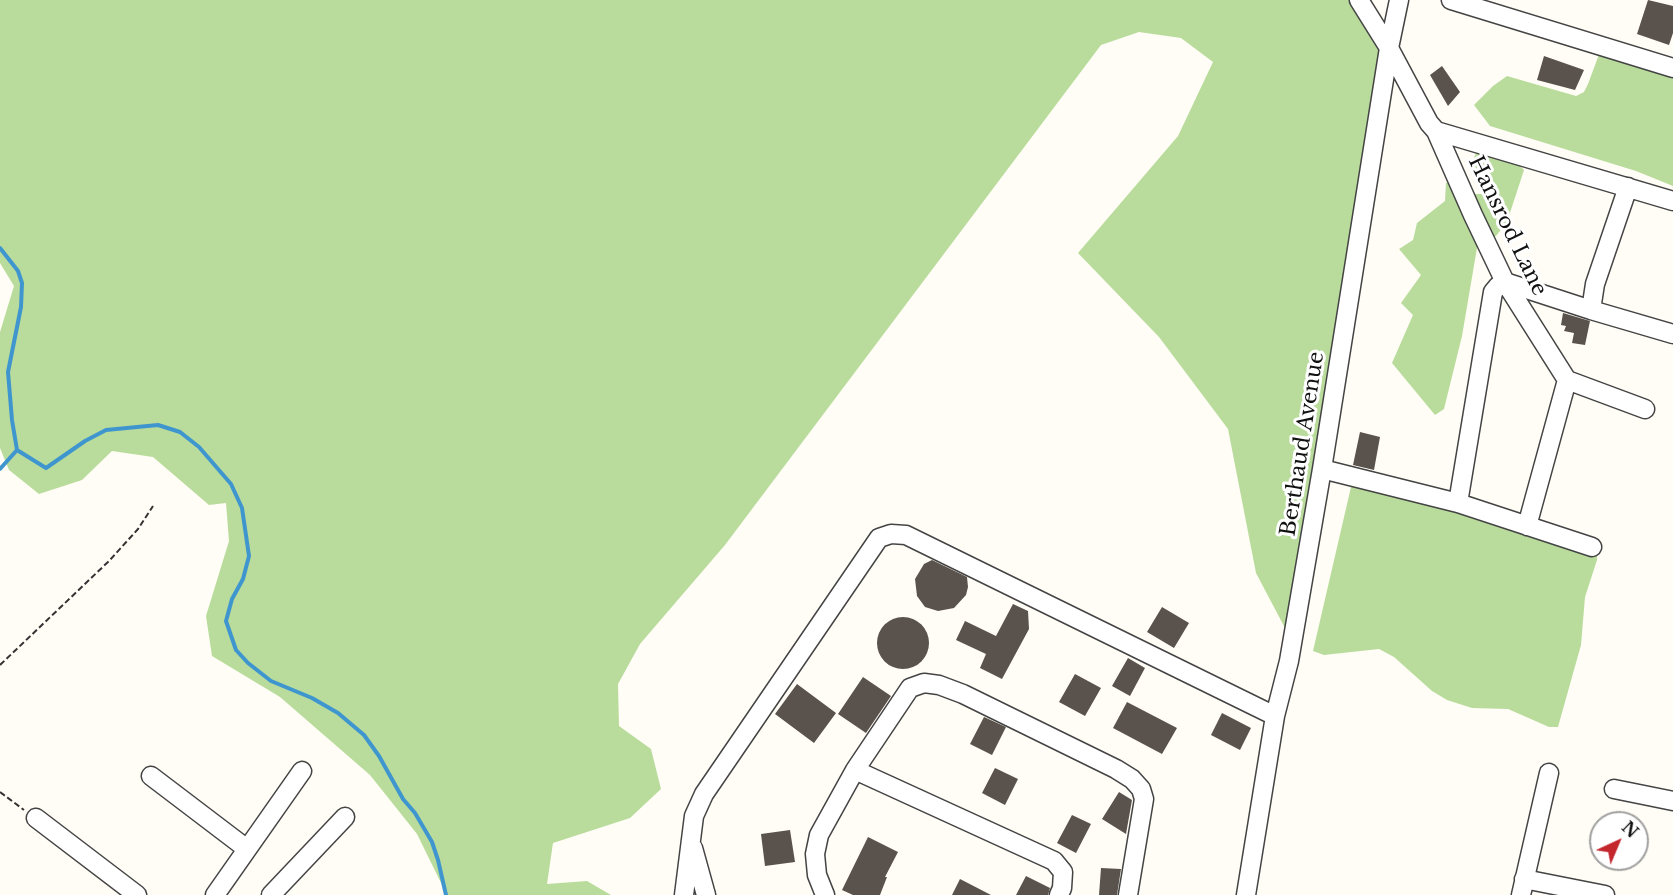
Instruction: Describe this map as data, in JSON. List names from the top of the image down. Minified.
{"streets":{"street":["Hansrod Lane","Berthaud Avenue"]},"crossings":[["Hansrod Lane","Berthaud Avenue"]],"north":"top right"}
